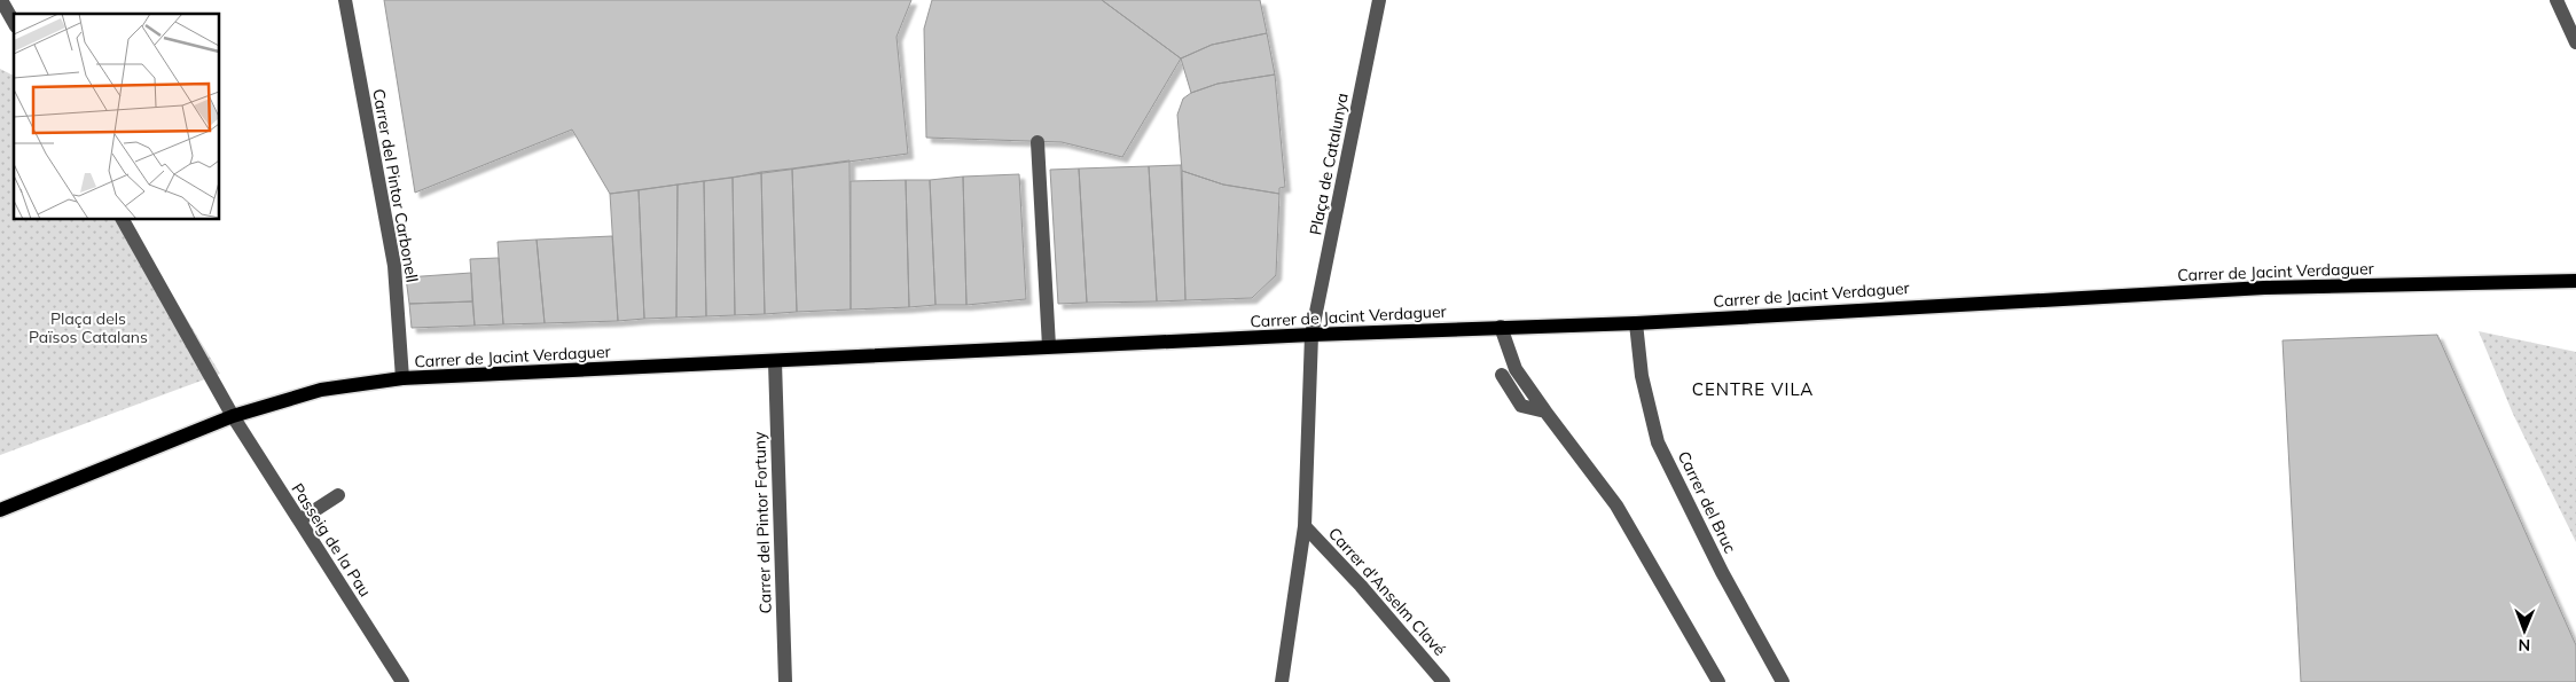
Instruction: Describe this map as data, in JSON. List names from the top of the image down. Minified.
{"streets":{"main road":["Carrer de Jacint Verdaguer"],"street":["Plaça de Catalunya","Carrer del Pintor Carbonell","Carrer del Bruc","Carrer del Pintor Fortuny","Passeig de la Pau","Carrer d'Anselm Clavé"]},"crossings":[["Plaça de Catalunya","Carrer de Jacint Verdaguer"],["Plaça de Catalunya","Carrer d'Anselm Clavé"],["Carrer del Pintor Carbonell","Carrer de Jacint Verdaguer"],["Carrer de Jacint Verdaguer","Carrer del Bruc"],["Carrer de Jacint Verdaguer","Carrer del Pintor Fortuny"],["Carrer de Jacint Verdaguer","Passeig de la Pau"]],"districts":["CENTRE VILA"],"parks":["Plaça dels Països Catalans"],"north":"bottom"}
